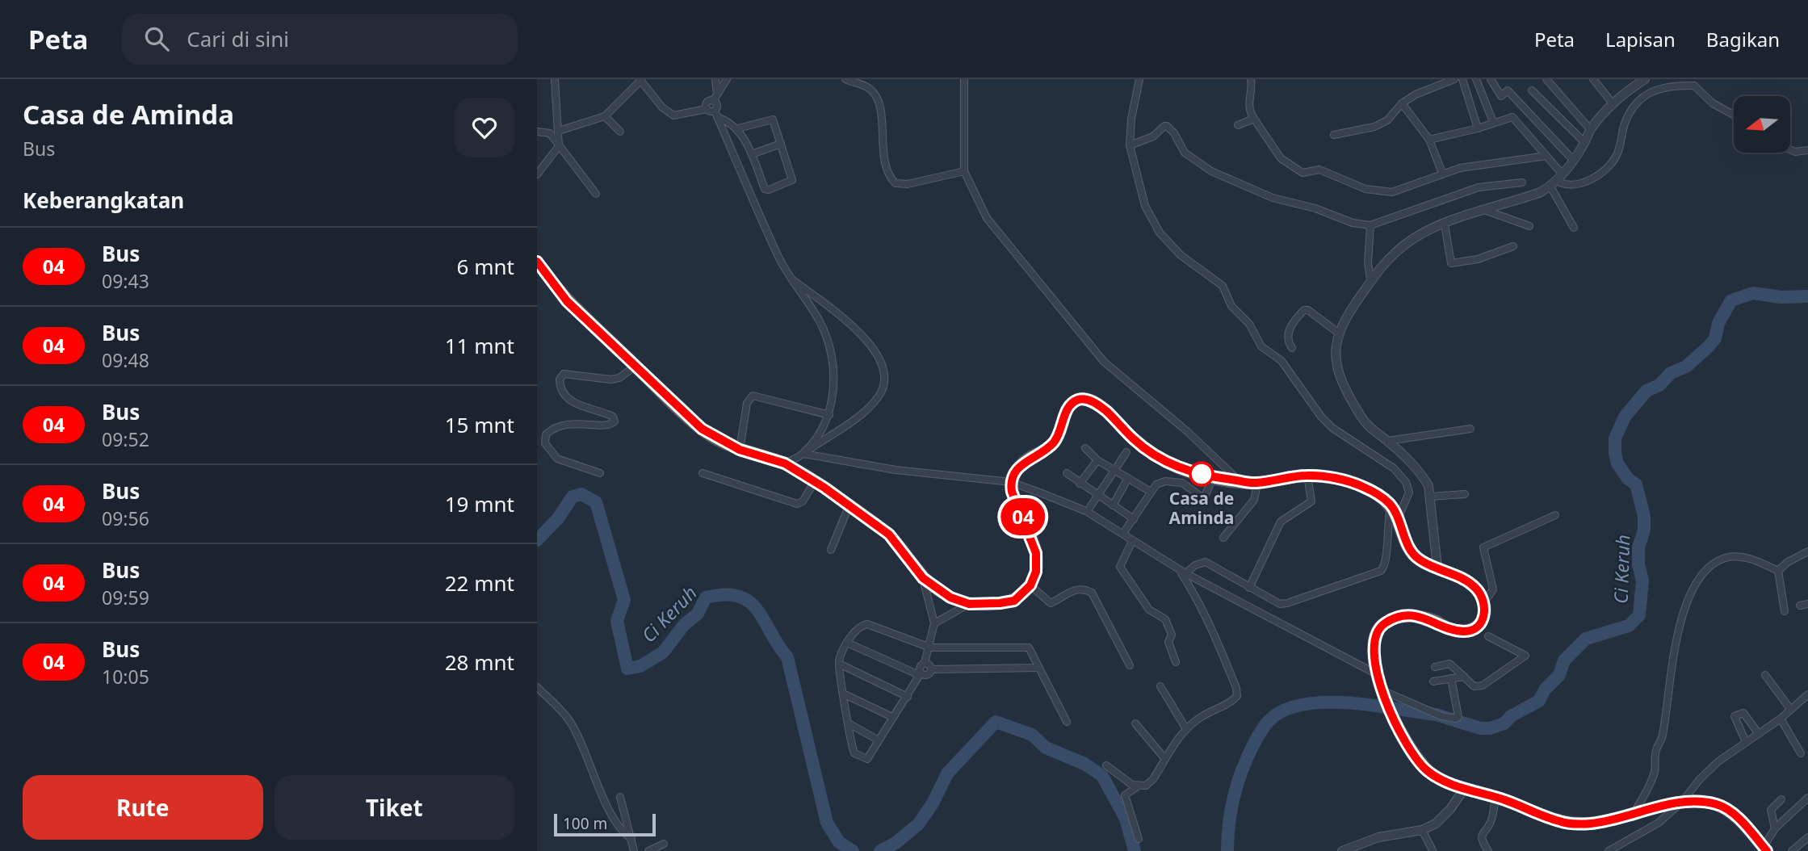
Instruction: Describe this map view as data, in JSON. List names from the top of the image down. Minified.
{"water":["Ci Keruh"],"places":["Casa de Aminda"],"lines":["bus line 04"],"scale_bar":"100 m","north":"left","page":{"header":"Peta","search":"Cari di sini","nav":["Peta","Lapisan","Bagikan"],"heading":[["Casa de Aminda","Bus"],"Keberangkatan"],"on_map":"04","list":[{"mark":"04","name":"Bus","note":"09:43","value":"6 mnt"},{"mark":"04","name":"Bus","note":"09:48","value":"11 mnt"},{"mark":"04","name":"Bus","note":"09:52","value":"15 mnt"},{"mark":"04","name":"Bus","note":"09:56","value":"19 mnt"},{"mark":"04","name":"Bus","note":"09:59","value":"22 mnt"},{"mark":"04","name":"Bus","note":"10:05","value":"28 mnt"}],"buttons":["Rute","Tiket"],"scale":"100 m"}}
